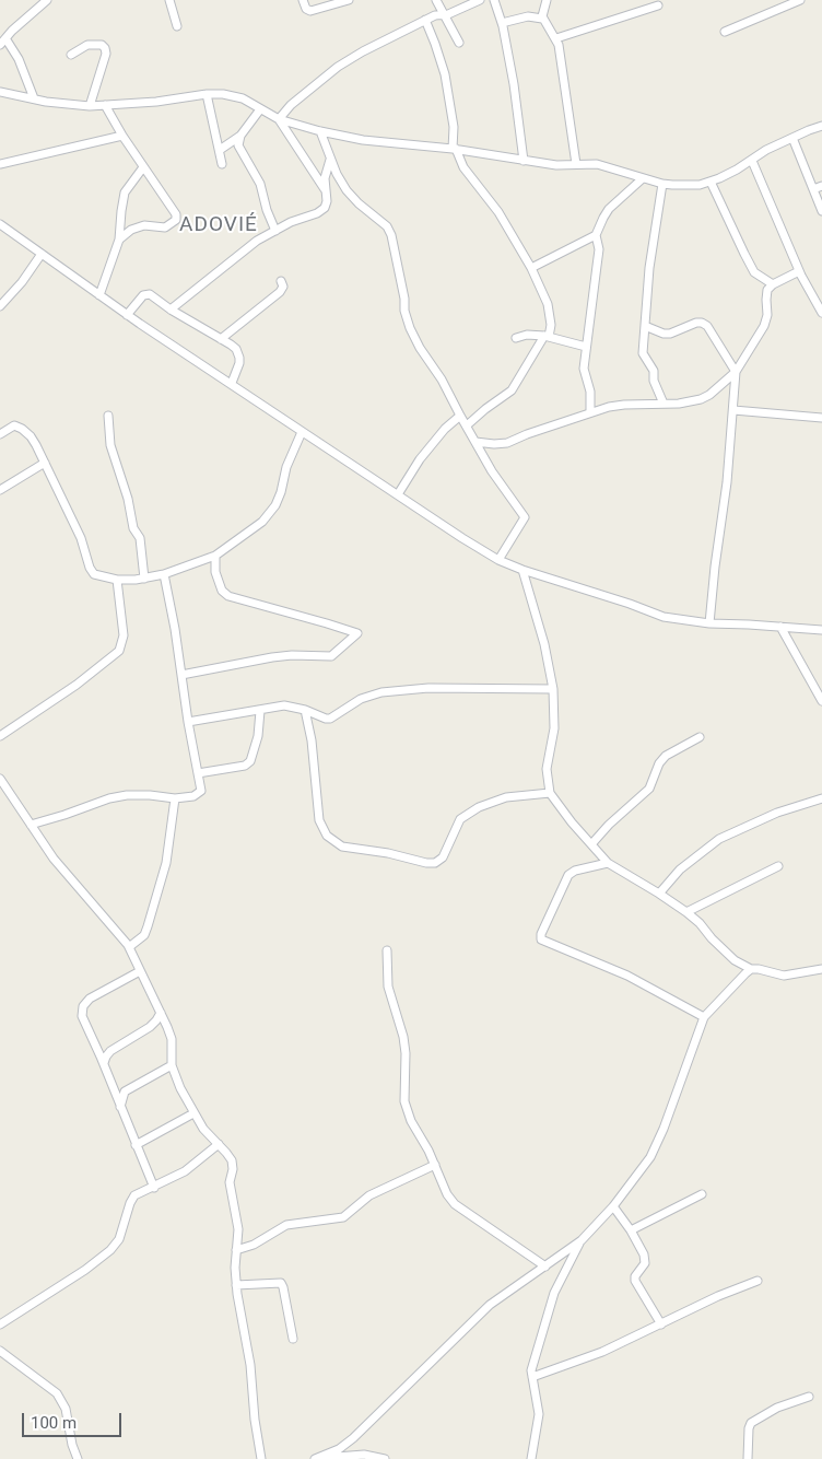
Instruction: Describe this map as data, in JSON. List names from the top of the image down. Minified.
{"districts":["ADOVIÉ"],"scale_bar":"100 m"}
